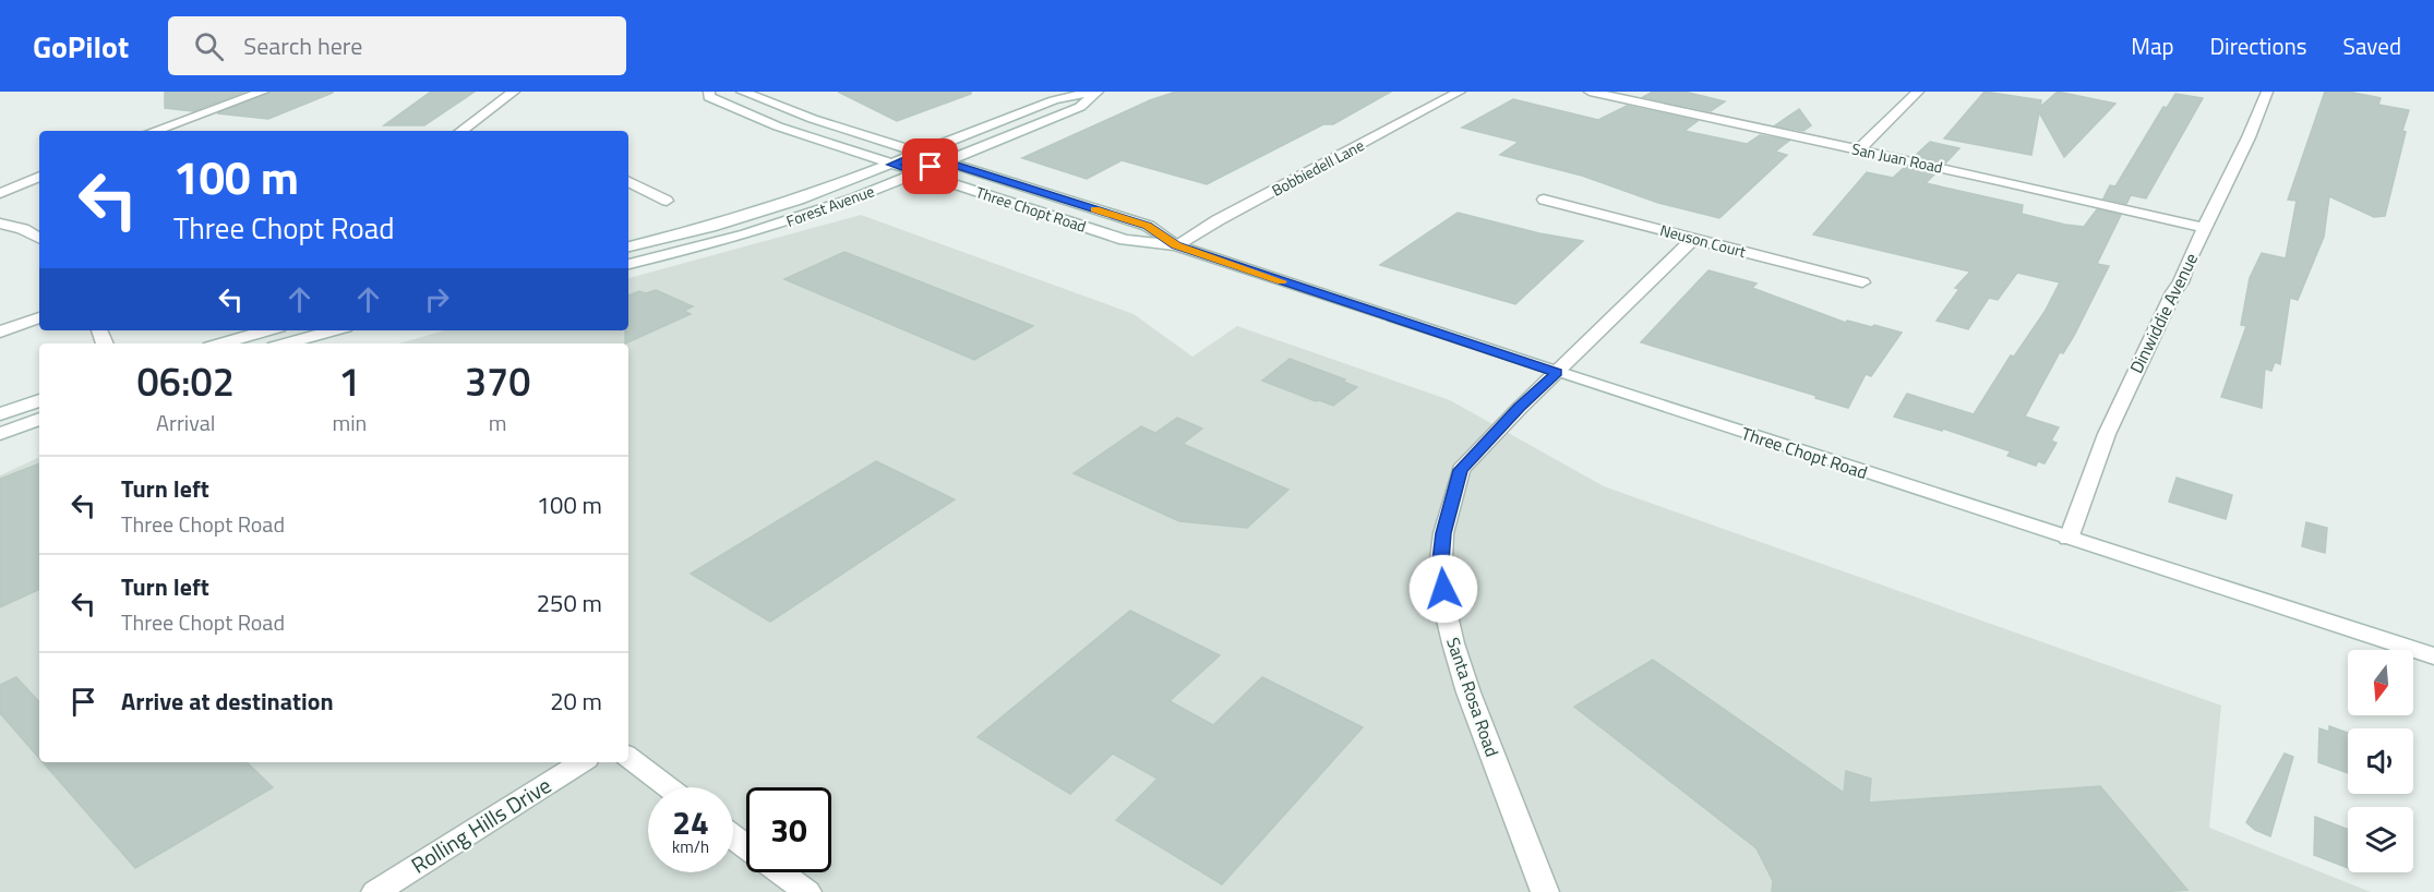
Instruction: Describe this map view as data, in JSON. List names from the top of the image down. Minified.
{"streets":{"street":["San Juan Road","Bobbiedell Lane","Forest Avenue","Three Chopt Road","Neuson Court","Dinwiddie Avenue","Santa Rosa Road","Rolling Hills Drive"]},"crossings":[["San Juan Road","Dinwiddie Avenue"],["Bobbiedell Lane","Three Chopt Road"],["Forest Avenue","Three Chopt Road"],["Three Chopt Road","Dinwiddie Avenue"],["Three Chopt Road","Santa Rosa Road"],["Neuson Court","Santa Rosa Road"]],"north":"bottom","page":{"header":"GoPilot","search":"Search here","nav":["Map","Directions","Saved"],"turn":["100 m","Three Chopt Road"],"eta":["06:02","Arrival","1","min","370","m"],"list":[{"name":"Turn left","note":"Three Chopt Road","value":"100 m"},{"name":"Turn left","note":"Three Chopt Road","value":"250 m"},{"name":"Arrive at destination","value":"20 m"}],"speed":"24 km/h","limit":"30"}}
